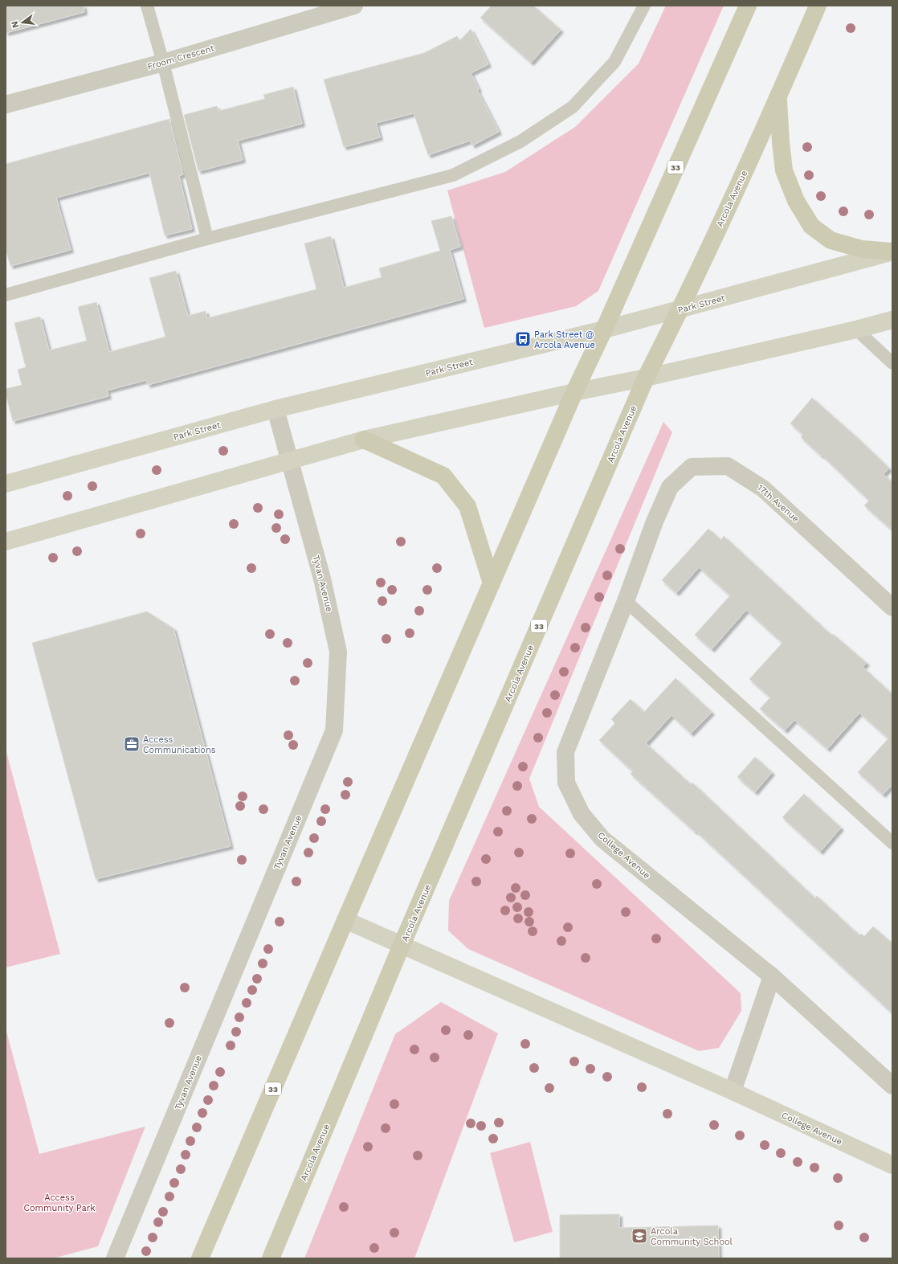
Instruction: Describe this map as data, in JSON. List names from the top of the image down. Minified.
{"streets":{"main road":["33","Arcola Avenue","Park Street","College Avenue"],"street":["Froom Crescent","17th Avenue","Tyvan Avenue"]},"crossings":[["33","Park Street"],["33","College Avenue"],["Arcola Avenue","Park Street"],["Arcola Avenue","College Avenue"],["Park Street","Tyvan Avenue"],["17th Avenue","College Avenue"]],"parks":["Access Community Park"],"places":{"bus stop":["Park Street @ Arcola Avenue"],"office":["Access Communications"],"school or university":["Arcola Community School"]},"north":"left"}
